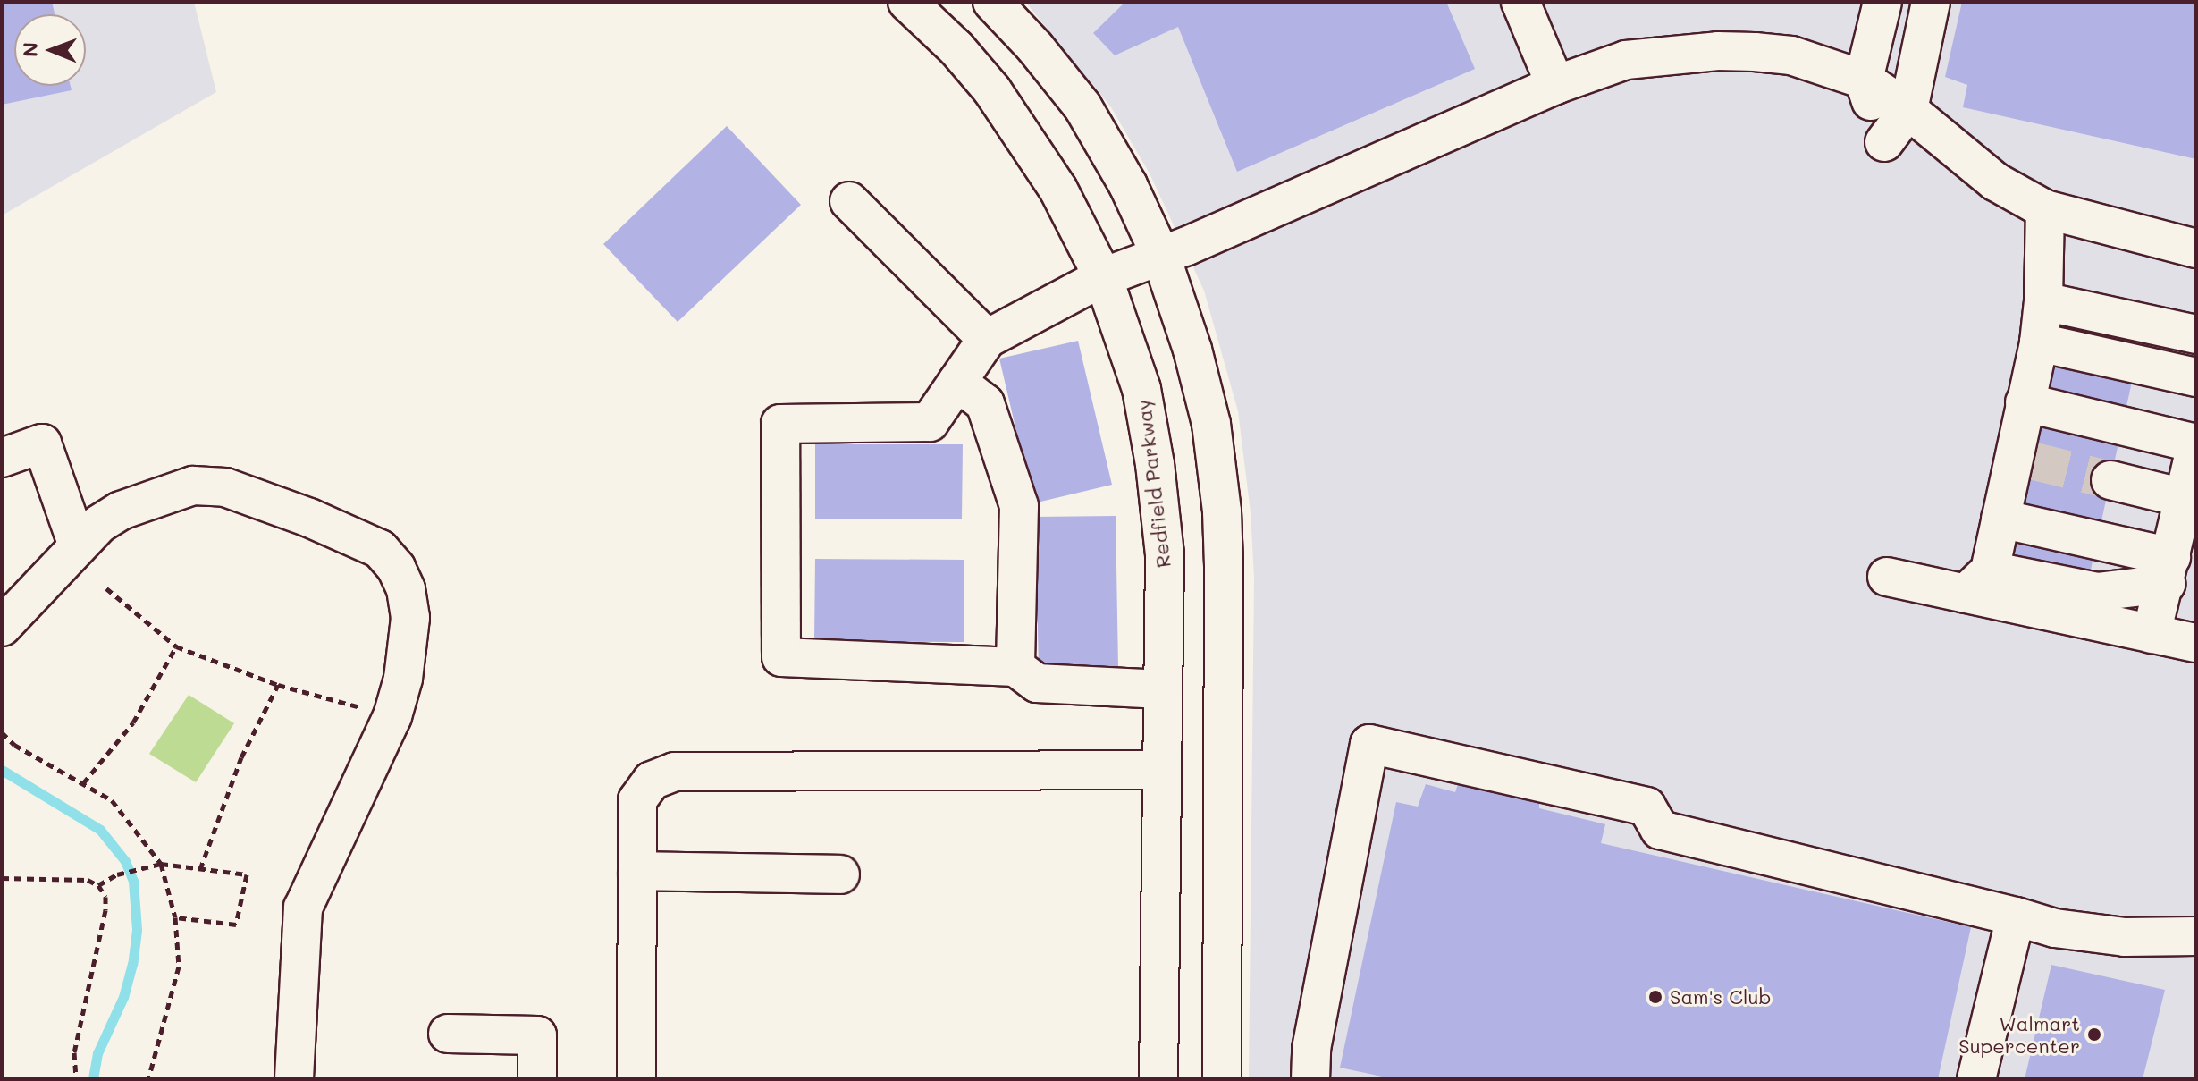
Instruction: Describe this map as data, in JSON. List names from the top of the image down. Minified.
{"streets":{"street":["Redfield Parkway"]},"places":["Sam's Club","Walmart Supercenter"],"north":"left"}
